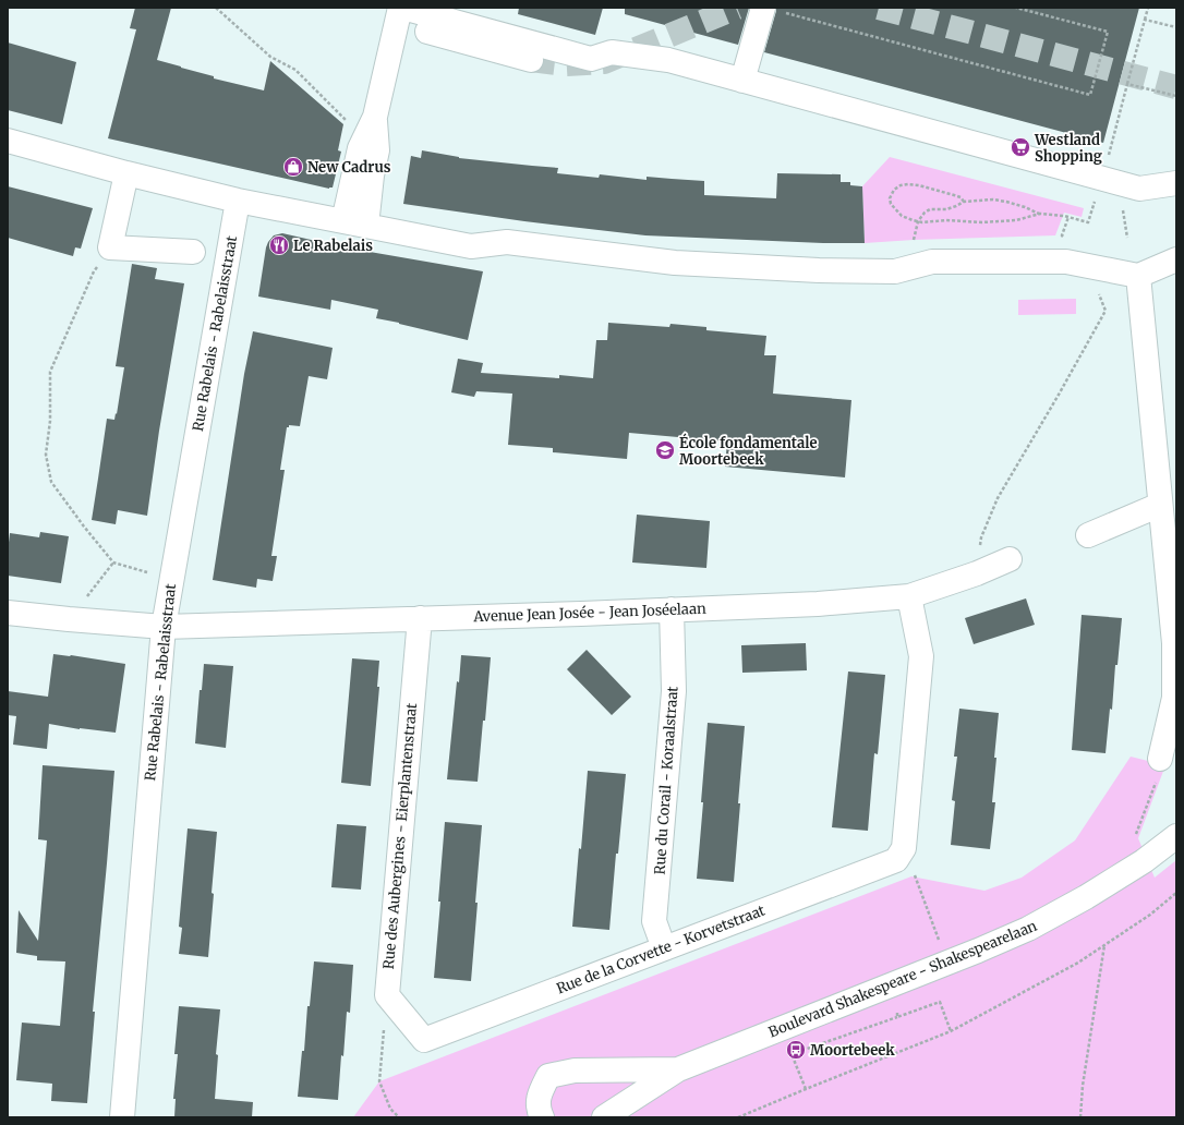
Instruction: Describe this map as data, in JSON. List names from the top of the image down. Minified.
{"streets":{"street":["Rue Rabelais - Rabelaisstraat","Avenue Jean Josée - Jean Joséelaan","Rue du Corail - Koraalstraat","Rue des Aubergines - Eierplantenstraat","Rue de la Corvette - Korvetstraat","Boulevard Shakespeare - Shakespearelaan"]},"crossings":[["Rue Rabelais - Rabelaisstraat","Avenue Jean Josée - Jean Joséelaan"],["Avenue Jean Josée - Jean Joséelaan","Rue du Corail - Koraalstraat"],["Avenue Jean Josée - Jean Joséelaan","Rue des Aubergines - Eierplantenstraat"],["Avenue Jean Josée - Jean Joséelaan","Rue de la Corvette - Korvetstraat"],["Rue du Corail - Koraalstraat","Rue de la Corvette - Korvetstraat"],["Rue des Aubergines - Eierplantenstraat","Rue de la Corvette - Korvetstraat"]],"places":{"supermarket":["Westland Shopping"],"shop":["New Cadrus"],"restaurant":["Le Rabelais"],"school or university":["École fondamentale Moortebeek"],"bus stop":["Moortebeek"]}}
